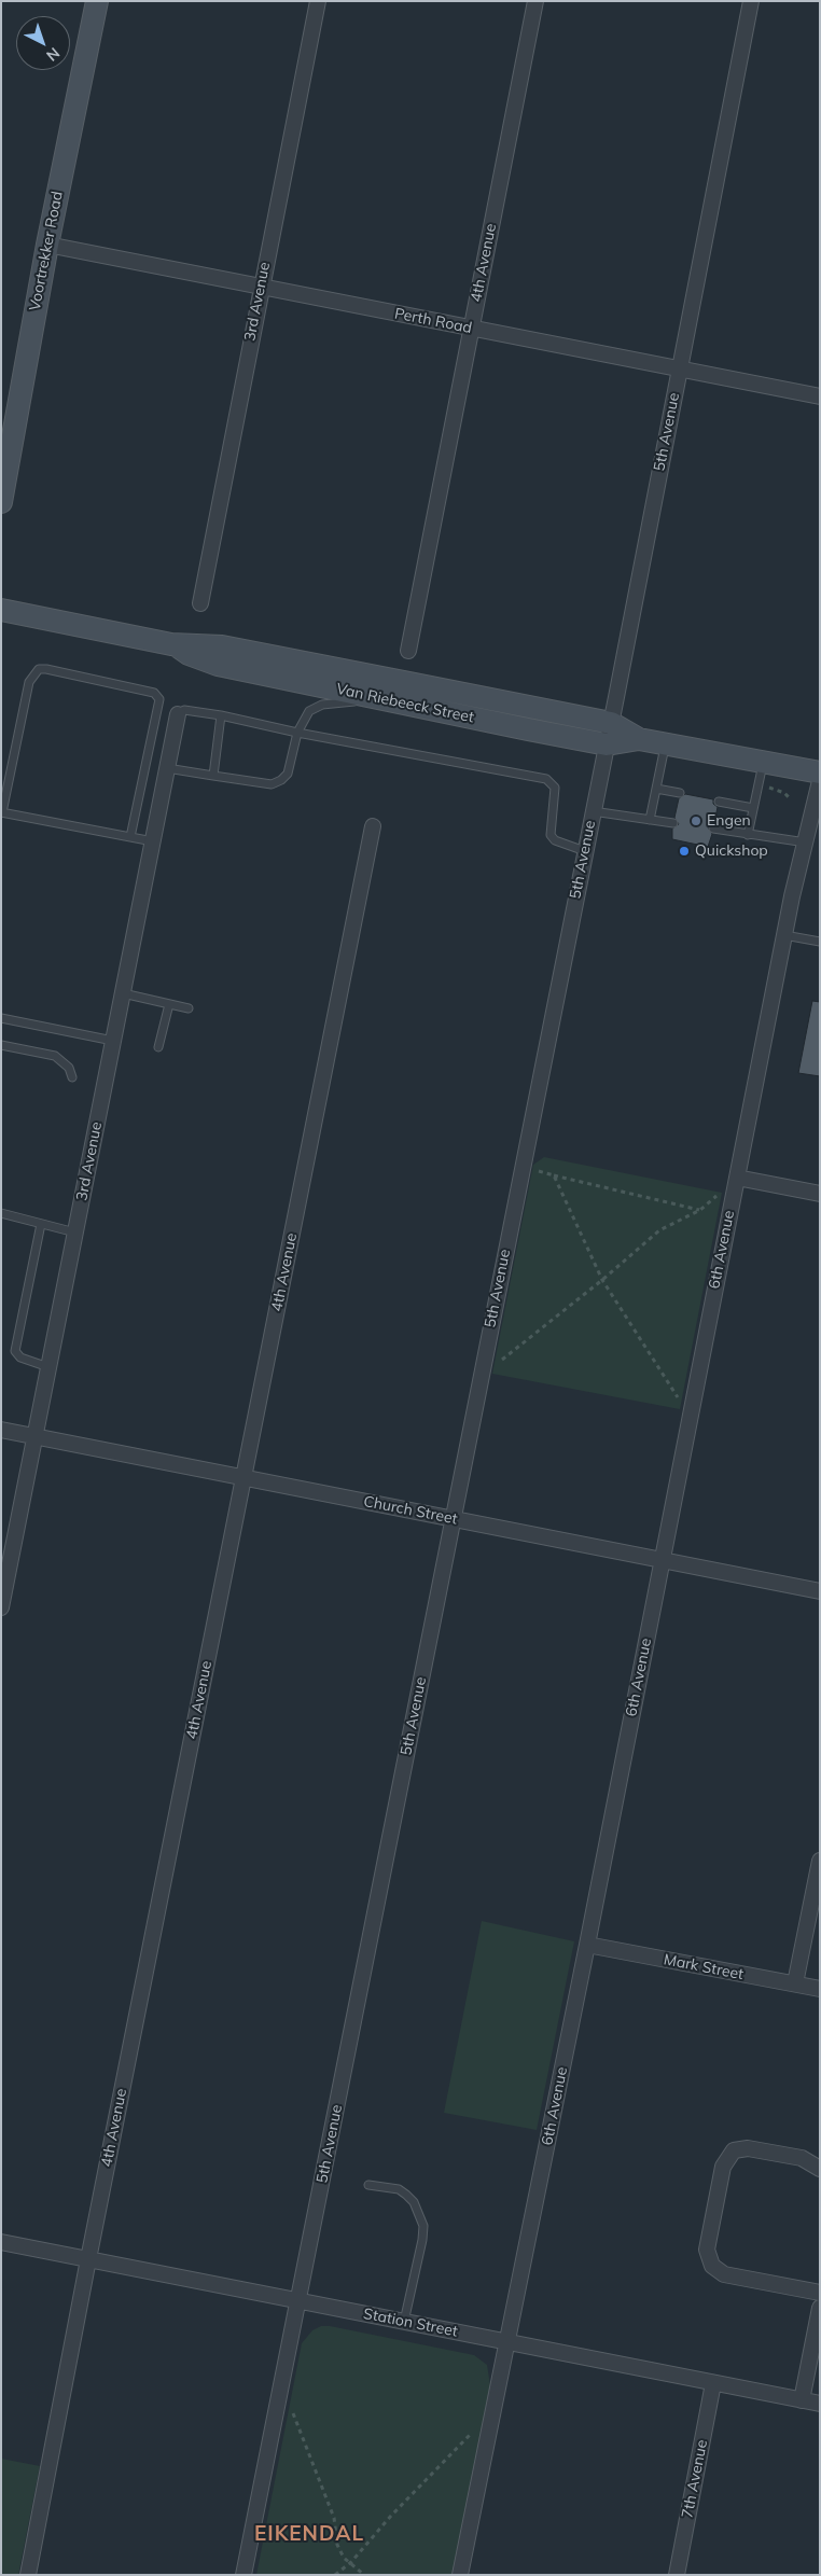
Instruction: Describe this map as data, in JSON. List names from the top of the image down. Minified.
{"streets":{"main road":["Voortrekker Road","Van Riebeeck Street"],"street":["4th Avenue","3rd Avenue","Perth Road","5th Avenue","6th Avenue","Church Street","Mark Street","Station Street","7th Avenue"]},"crossings":[["Voortrekker Road","Perth Road"],["4th Avenue","Perth Road"],["4th Avenue","Church Street"],["4th Avenue","Station Street"],["3rd Avenue","Perth Road"],["3rd Avenue","Church Street"],["Perth Road","5th Avenue"],["5th Avenue","Van Riebeeck Street"],["5th Avenue","Church Street"],["5th Avenue","Station Street"],["6th Avenue","Church Street"],["6th Avenue","Mark Street"],["6th Avenue","Station Street"],["Station Street","7th Avenue"]],"districts":["EIKENDAL"],"places":["Engen","Quickshop"],"north":"bottom right"}
